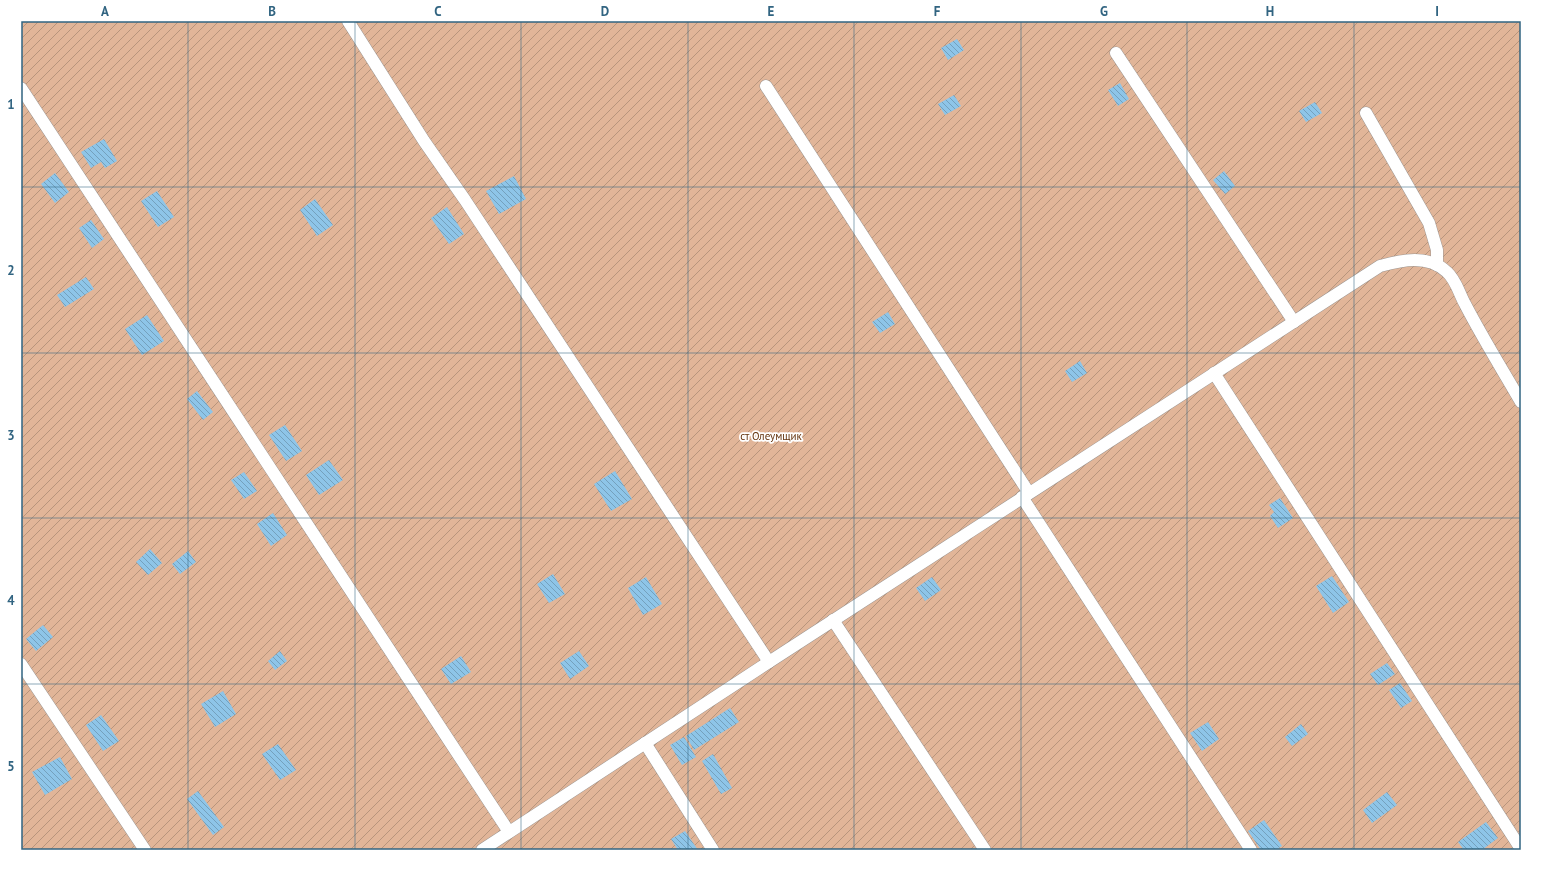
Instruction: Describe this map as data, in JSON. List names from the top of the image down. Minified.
{"parks":["ст Олеумщик"],"grid":{"columns":["A","B","C","D","E","F","G","H","I"],"rows":["1","2","3","4","5"]}}
